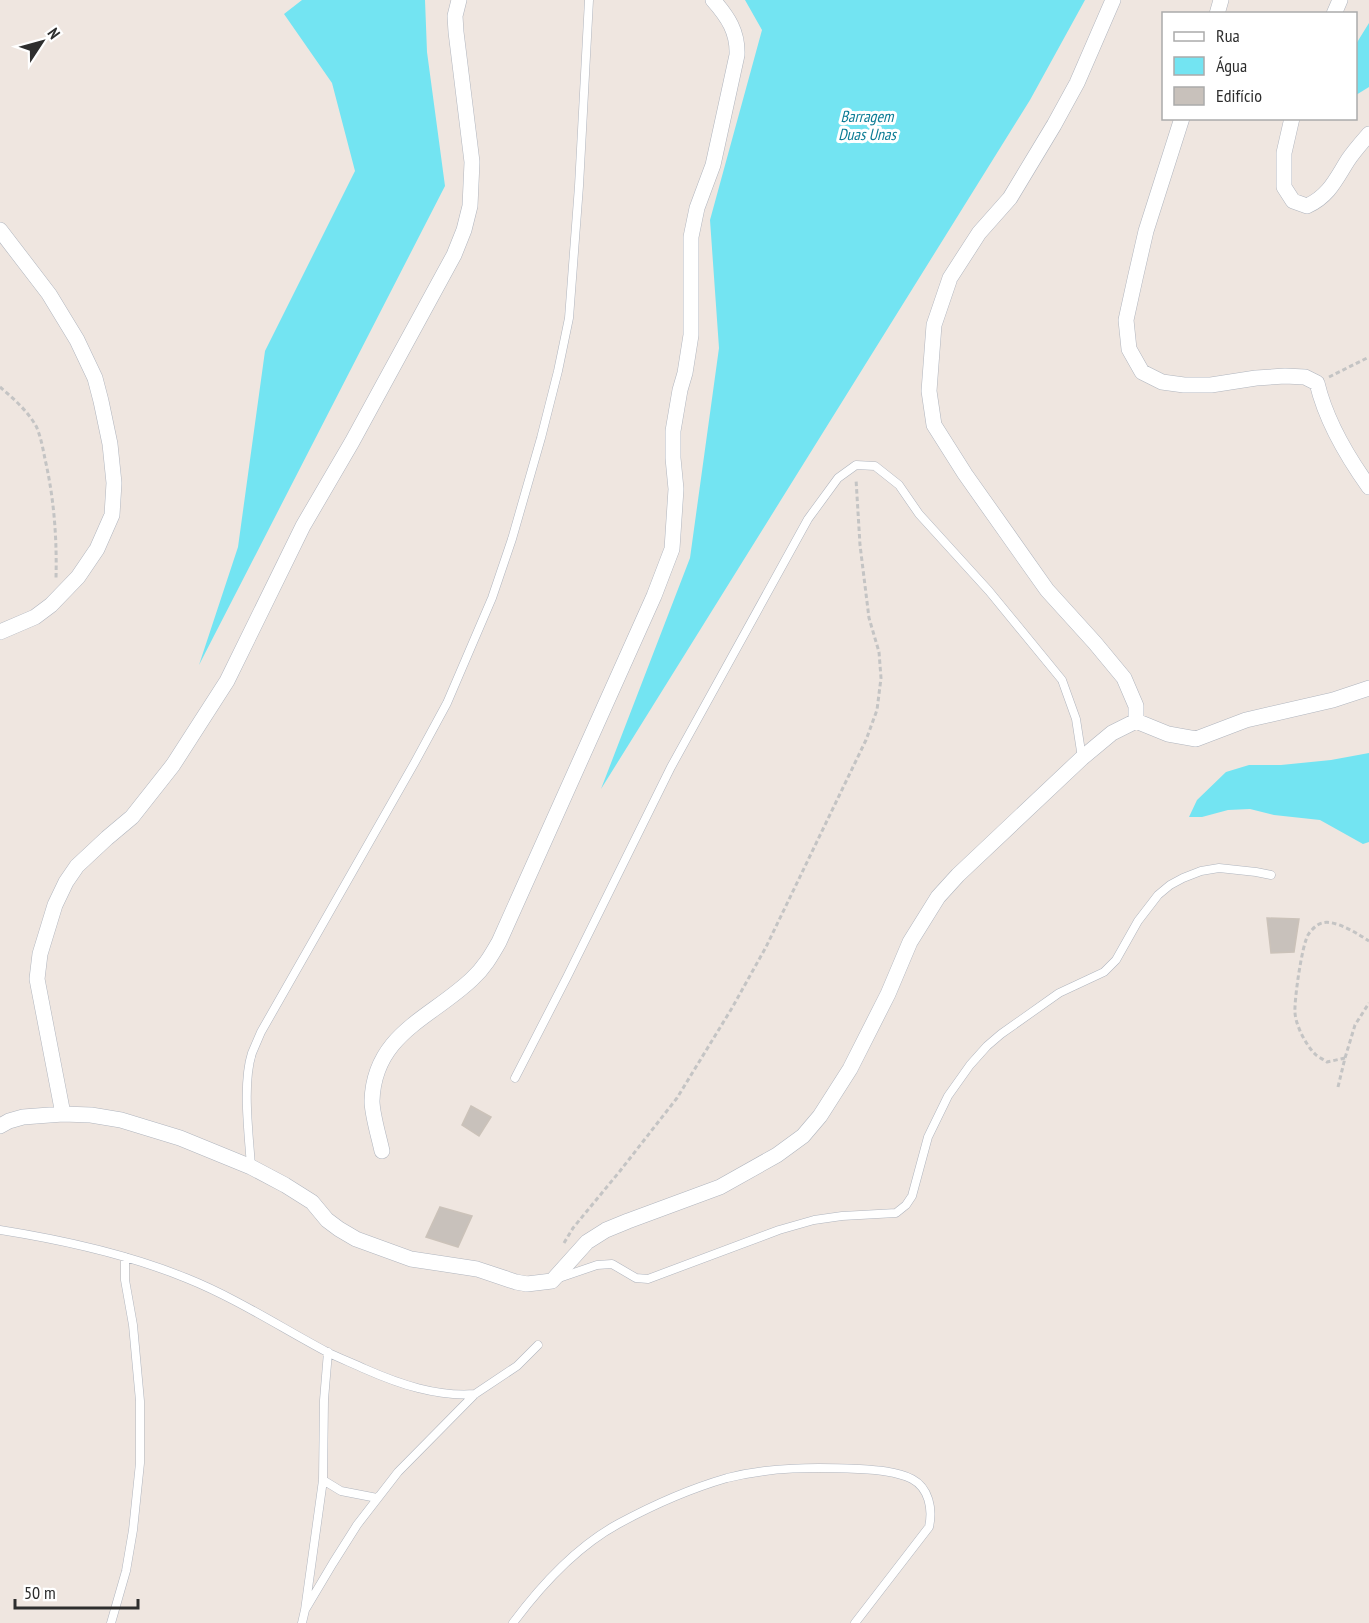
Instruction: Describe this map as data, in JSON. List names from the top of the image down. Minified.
{"water":["Barragem Duas Unas"],"legend":["Rua","Água","Edifício"],"scale_bar":"50 m","north":"top right"}
